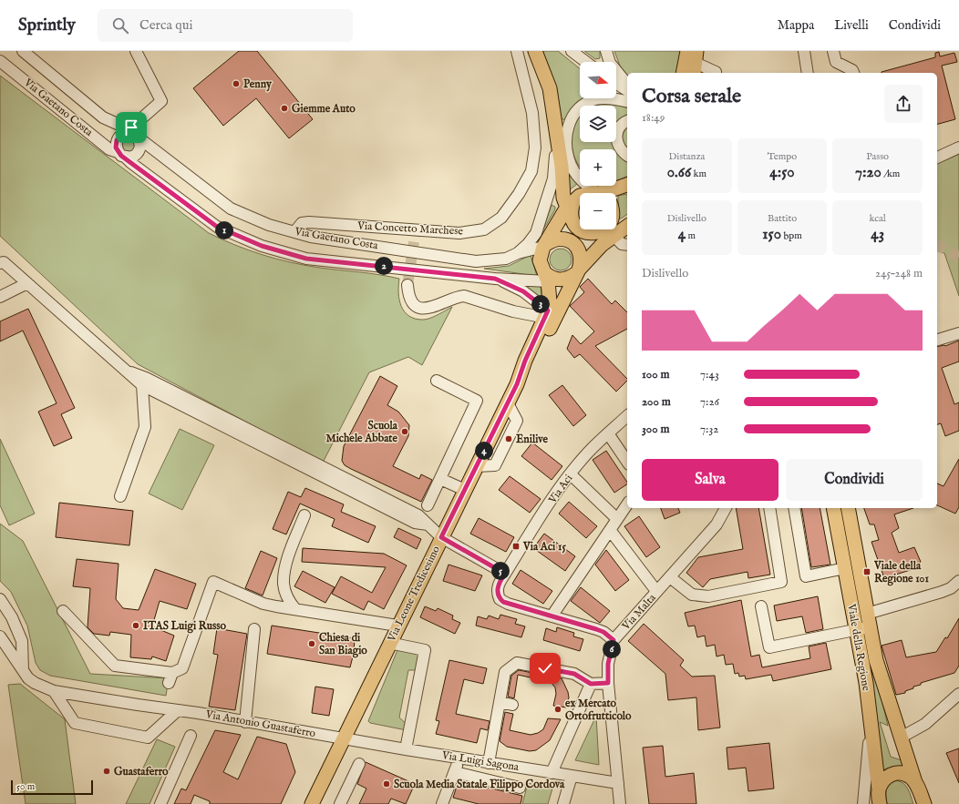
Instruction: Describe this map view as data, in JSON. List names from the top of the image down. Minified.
{"streets":{"main road":["Via Leone Tredicesimo","Viale della Regione"],"street":["Via Gaetano Costa","Via Concetto Marchese","Via Aci","Via Malta","Via Antonio Guastaferro","Via Luigi Sagona"]},"crossings":[["Via Gaetano Costa","Via Concetto Marchese"],["Via Leone Tredicesimo","Via Antonio Guastaferro"],["Via Leone Tredicesimo","Via Luigi Sagona"],["Via Malta","Via Luigi Sagona"],["Via Antonio Guastaferro","Via Luigi Sagona"]],"places":{"other":["Penny","Giemme Auto","Scuola Michele Abbate","Enilive","ITAS Luigi Russo","Chiesa di San Biagio","ex Mercato Ortofrutticolo","Guastaferro","Scuola Media Statale Filippo Cordova"],"transit":["Via Aci 15","Viale della Regione 101"]},"scale_bar":"50 m","north":"right","page":{"header":"Sprintly","search":"Cerca qui","nav":["Mappa","Livelli","Condividi"],"map_buttons":["+","−"],"heading":["Corsa serale","18:49"],"stats":[["Distanza","0.66 km"],["Tempo","4:50"],["Passo","7:20 /km"],["Dislivello","4 m"],["Battito","150 bpm"],["kcal","43"]],"pins":["1","2","3","4","5","6"],"chart":["Dislivello","245–248 m"],"list":[{"name":"100 m","note":"7:43"},{"name":"200 m","note":"7:26"},{"name":"300 m","note":"7:32"}],"buttons":["Salva","Condividi"],"scale":"50 m"}}
